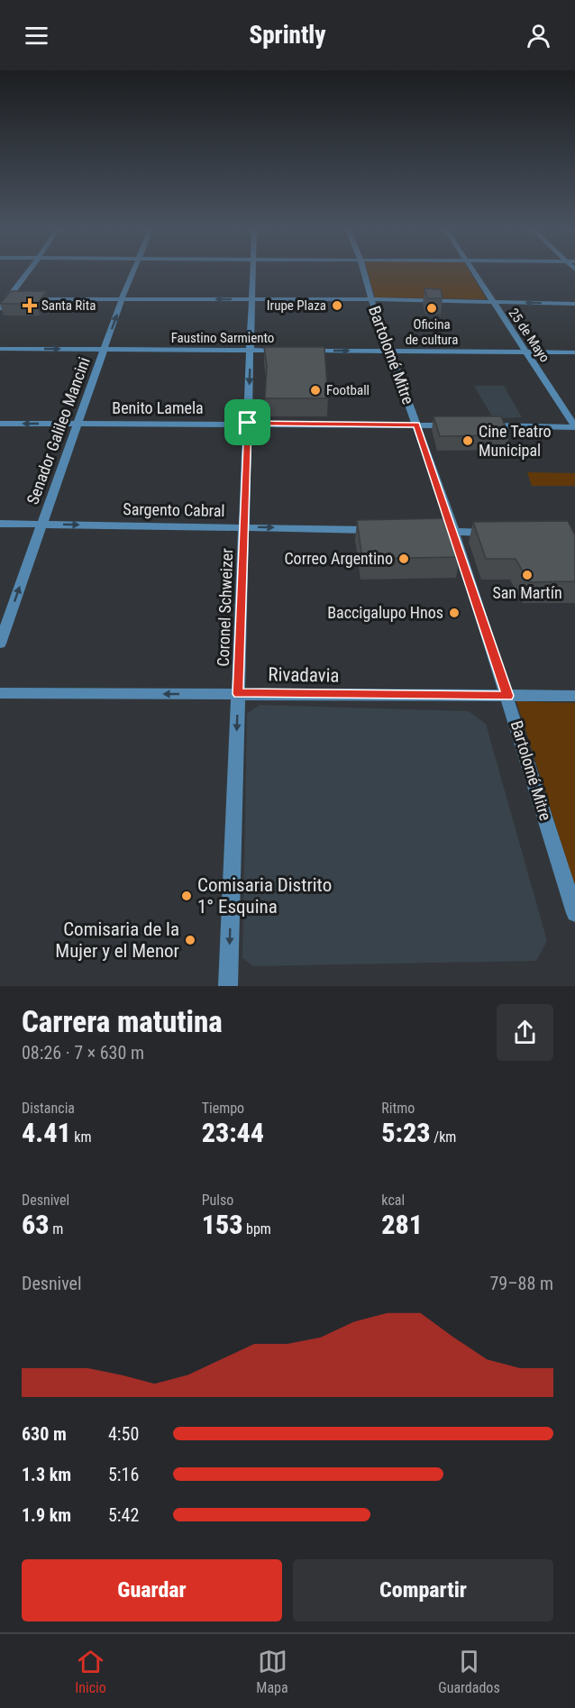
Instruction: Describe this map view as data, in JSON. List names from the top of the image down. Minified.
{"streets":{"street":["25 de Mayo","Faustino Sarmiento","Bartolomé Mitre","Benito Lamela","Senador Galileo Mancini","Sargento Cabral","Coronel Schweizer","Rivadavia"]},"crossings":[["Faustino Sarmiento","Senador Galileo Mancini"],["Faustino Sarmiento","Coronel Schweizer"],["Bartolomé Mitre","Benito Lamela"],["Bartolomé Mitre","Rivadavia"],["Benito Lamela","Senador Galileo Mancini"],["Benito Lamela","Coronel Schweizer"],["Senador Galileo Mancini","Sargento Cabral"],["Sargento Cabral","Coronel Schweizer"],["Coronel Schweizer","Rivadavia"]],"one_way":["Senador Galileo Mancini","Sargento Cabral","Coronel Schweizer","Rivadavia"],"places":{"health":["Santa Rita"],"other":["Irupe Plaza","Oficina de cultura","Football","Cine Teatro Municipal","Correo Argentino","San Martín","Baccigalupo Hnos","Comisaria Distrito 1° Esquina","Comisaria de la Mujer y el Menor"]},"page":{"header":"Sprintly","heading":["Carrera matutina","08:26 · 7 × 630 m"],"stats":[["Distancia","4.41 km"],["Tiempo","23:44"],["Ritmo","5:23 /km"],["Desnivel","63 m"],["Pulso","153 bpm"],["kcal","281"]],"chart":["Desnivel","79–88 m"],"list":[{"name":"630 m","note":"4:50"},{"name":"1.3 km","note":"5:16"},{"name":"1.9 km","note":"5:42"}],"buttons":["Guardar","Compartir"],"tabs":["Inicio","Mapa","Guardados"]}}
